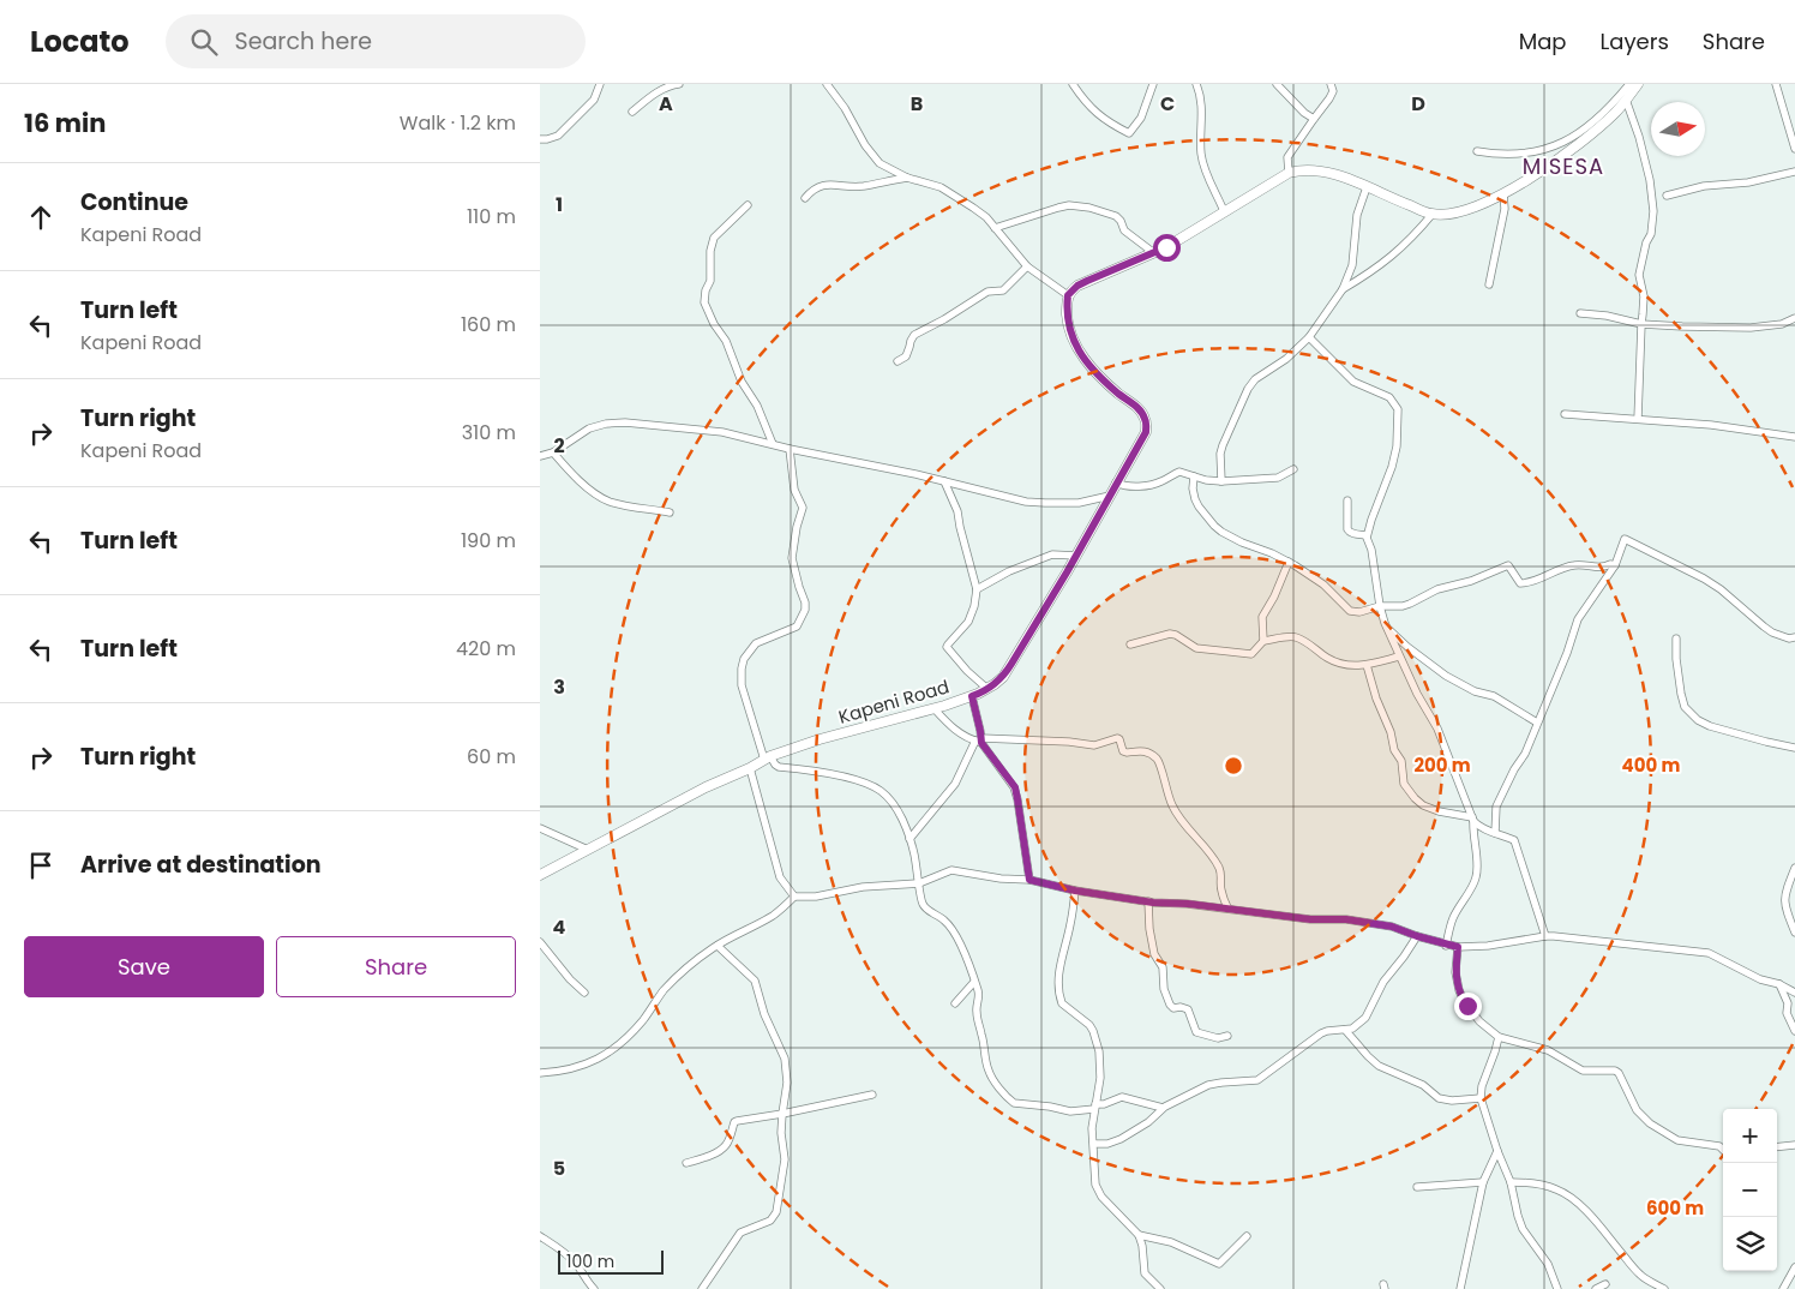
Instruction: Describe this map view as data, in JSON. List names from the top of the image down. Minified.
{"streets":{"main road":["Kapeni Road"]},"districts":["MISESA"],"scale_bar":"100 m","north":"right","page":{"header":"Locato","search":"Search here","nav":["Map","Layers","Share"],"heading":["16 min","Walk · 1.2 km"],"list":[["Continue","Kapeni Road","110 m"],["Turn left","Kapeni Road","160 m"],["Turn right","Kapeni Road","310 m"],["Turn left","190 m"],["Turn left","420 m"],["Turn right","60 m"],"Arrive at destination"],"buttons":["Save","Share"],"map_buttons":["+","−"],"scale":"100 m"},"grid":{"columns":["A","B","C","D"],"rows":["1","2","3","4","5"]},"rings":["200 m","400 m","600 m"]}
